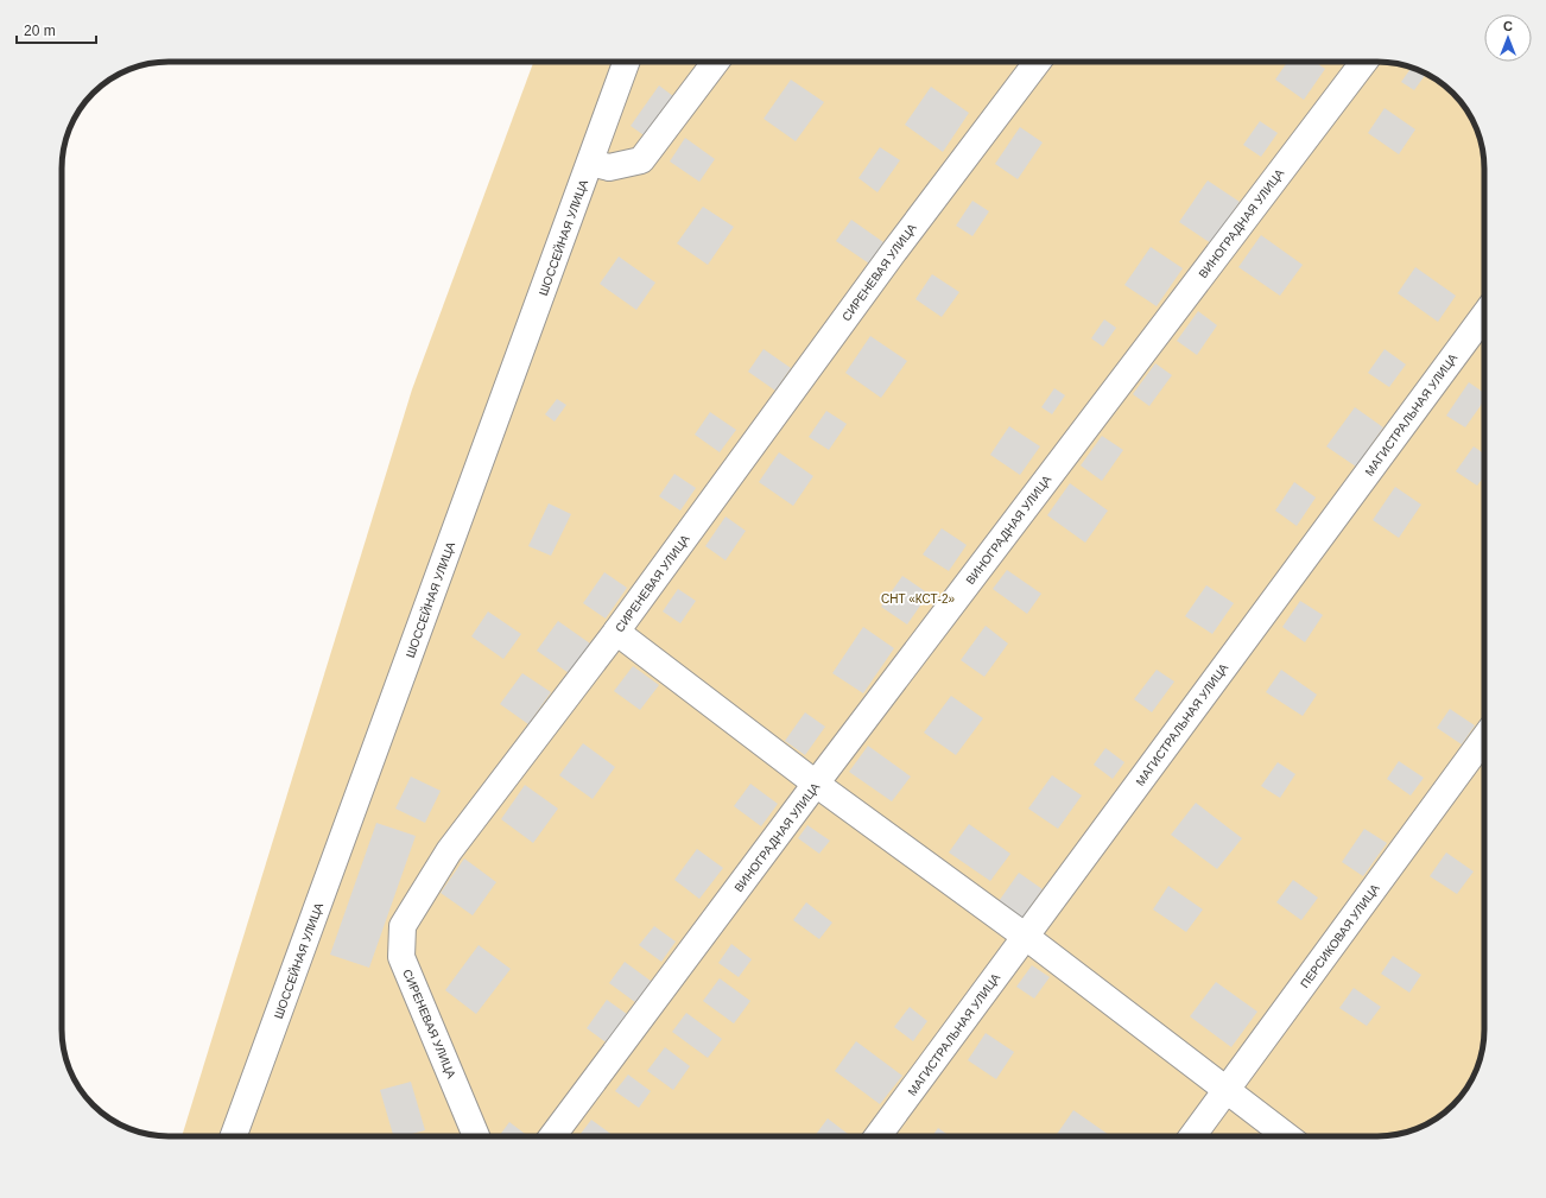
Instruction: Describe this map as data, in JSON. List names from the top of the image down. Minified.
{"streets":{"street":["ВИНОГРАДНАЯ УЛИЦА","ШОССЕЙНАЯ УЛИЦА","СИРЕНЕВАЯ УЛИЦА","МАГИСТРАЛЬНАЯ УЛИЦА","ПЕРСИКОВАЯ УЛИЦА"]},"parks":["СНТ «КСТ-2»"],"scale_bar":"20 m","north":"top"}
